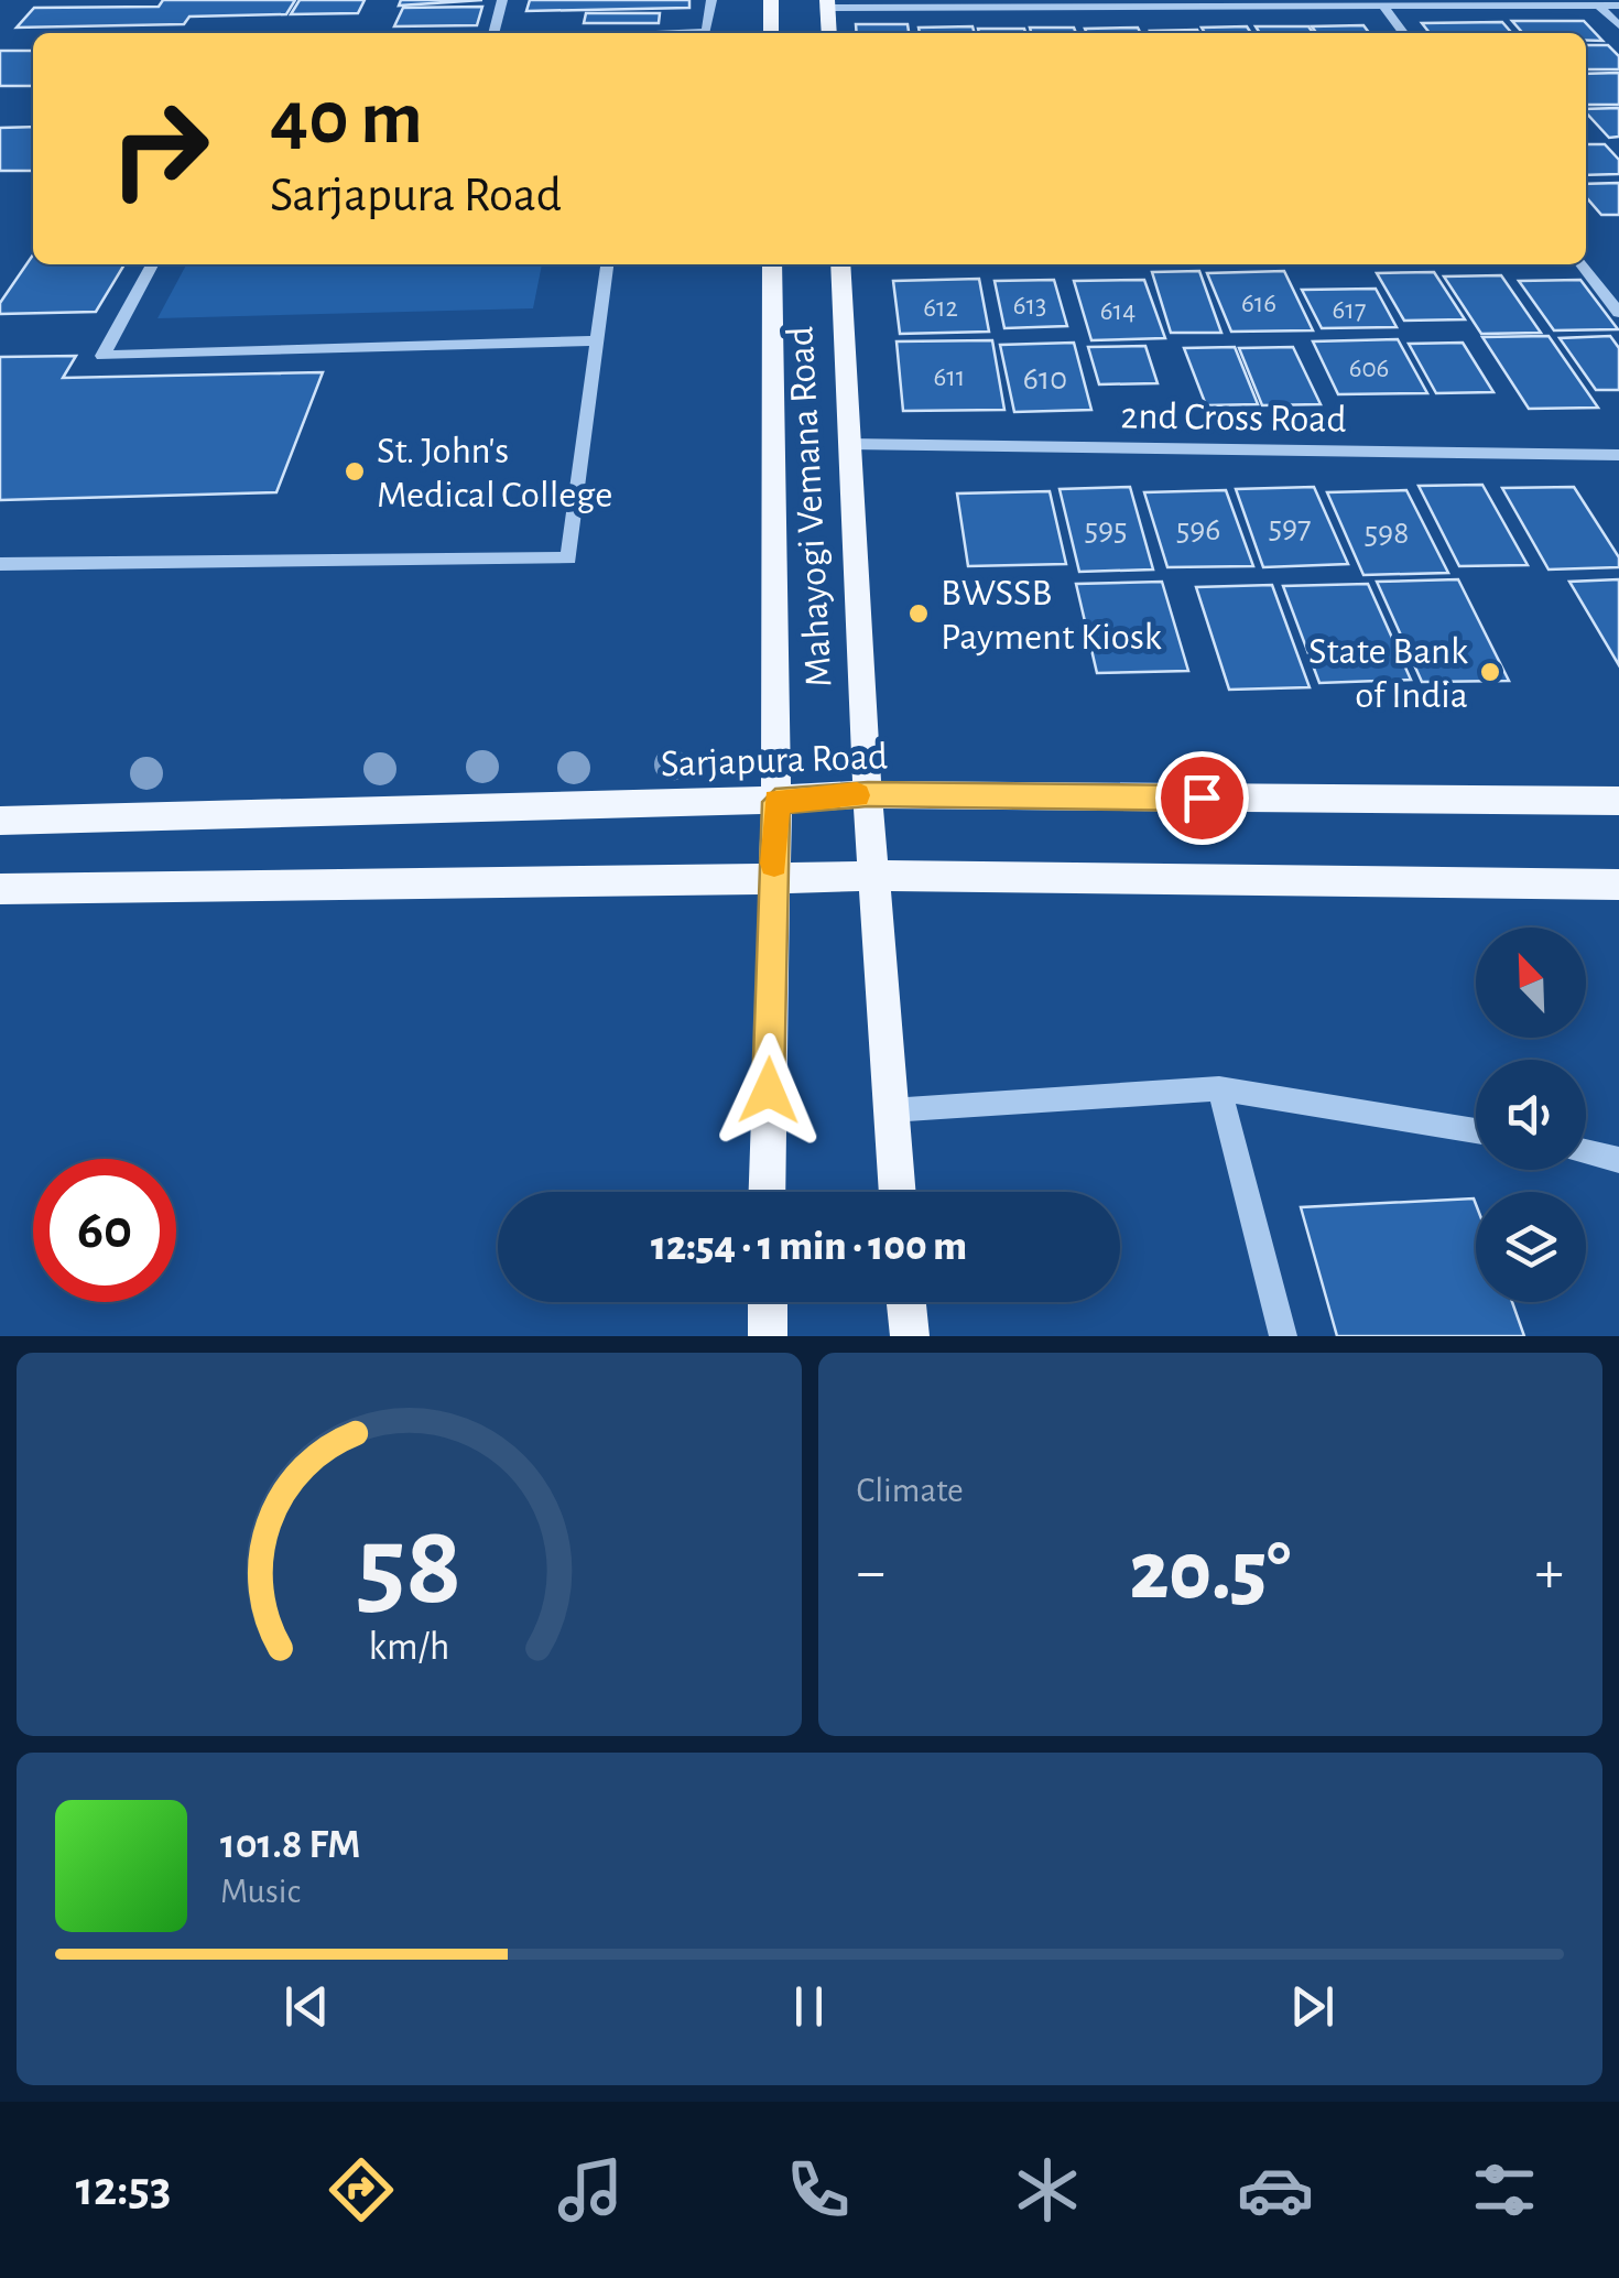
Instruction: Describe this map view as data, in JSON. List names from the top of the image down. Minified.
{"streets":{"main road":["Mahayogi Vemana Road","Sarjapura Road"],"street":["2nd Cross Road"]},"crossings":[["2nd Cross Road","Mahayogi Vemana Road"],["Mahayogi Vemana Road","Sarjapura Road"]],"places":["St. John's Medical College","BWSSB Payment Kiosk","State Bank of India"],"house_numbers":["616","613","612","617","614","606","611","610","597","595","596","598"],"north":"top left","page":{"turn":["40 m","Sarjapura Road"],"limit":"60","trip":"12:54 · 1 min · 100 m","tile":"Climate","heat":["−","20.5°","+"],"song":["101.8 FM","Music"],"tabs":"12:53","gauge":["58","km/h"]}}
